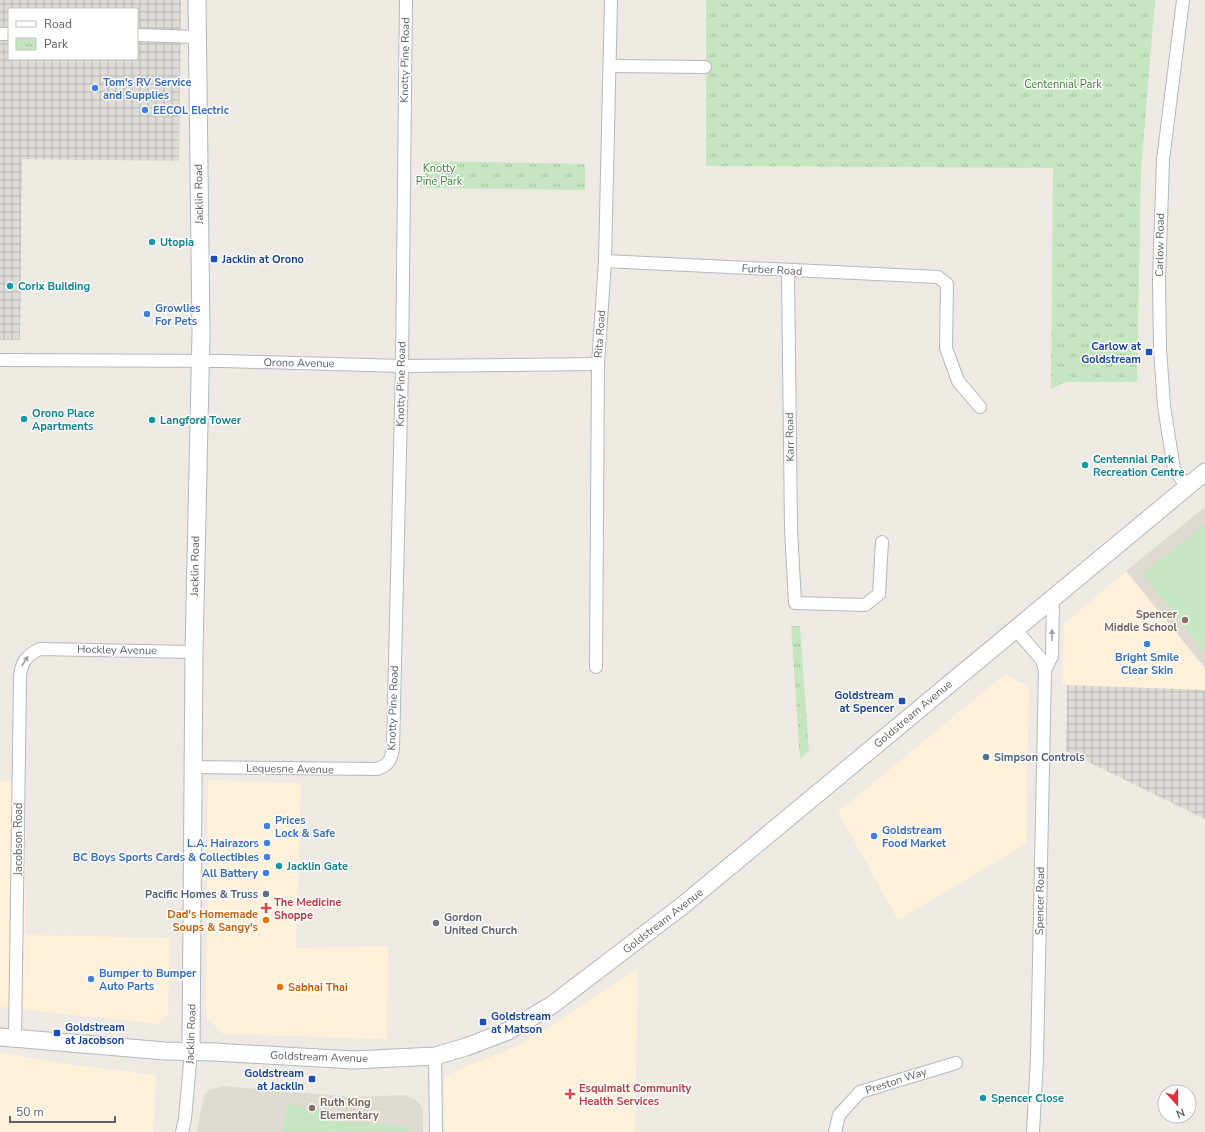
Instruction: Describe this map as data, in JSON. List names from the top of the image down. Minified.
{"streets":{"main road":["Jacklin Road","Goldstream Avenue"],"street":["Knotty Pine Road","Carlow Road","Furber Road","Rita Road","Orono Avenue","Karr Road","Hockley Avenue","Lequesne Avenue","Jacobson Road","Spencer Road","Preston Way"]},"crossings":[["Knotty Pine Road","Orono Avenue"],["Knotty Pine Road","Lequesne Avenue"],["Jacklin Road","Orono Avenue"],["Jacklin Road","Hockley Avenue"],["Jacklin Road","Goldstream Avenue"],["Jacklin Road","Lequesne Avenue"],["Carlow Road","Goldstream Avenue"],["Furber Road","Rita Road"],["Furber Road","Karr Road"],["Rita Road","Orono Avenue"],["Hockley Avenue","Jacobson Road"],["Goldstream Avenue","Jacobson Road"],["Goldstream Avenue","Spencer Road"]],"one_way":["Jacobson Road"],"parks":["Centennial Park","Knotty Pine Park"],"places":{"other":["Tom's RV Service and Supplies","EECOL Electric","Utopia","Corix Building","Growlies For Pets","Orono Place Apartments","Langford Tower","Centennial Park Recreation Centre","Spencer Middle School","Bright Smile Clear Skin","Simpson Controls","Prices Lock & Safe","Goldstream Food Market","L.A. Hairazors","BC Boys Sports Cards & Collectibles","Jacklin Gate","All Battery","Pacific Homes & Truss","Dad's Homemade Soups & Sangy's","Gordon United Church","Bumper to Bumper Auto Parts","Sabhai Thai","Spencer Close","Ruth King Elementary"],"transit":["Jacklin at Orono","Carlow at Goldstream","Goldstream at Spencer","Goldstream at Matson","Goldstream at Jacobson","Goldstream at Jacklin"],"health":["The Medicine Shoppe","Esquimalt Community Health Services"]},"legend":["Road","Park"],"scale_bar":"50 m","north":"bottom"}
